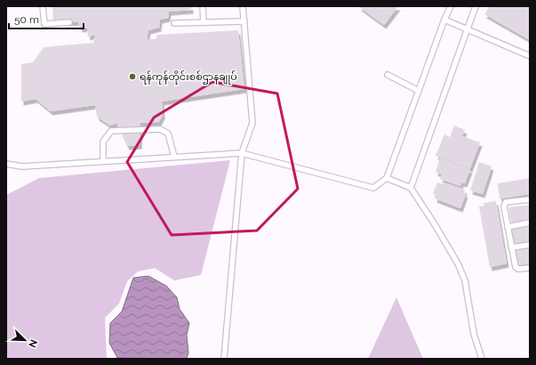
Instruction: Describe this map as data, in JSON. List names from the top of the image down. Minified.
{"places":["ရန်ကုန်တိုင်းစစ်ဌာနချုပ်"],"scale_bar":"50 m","north":"bottom right"}
